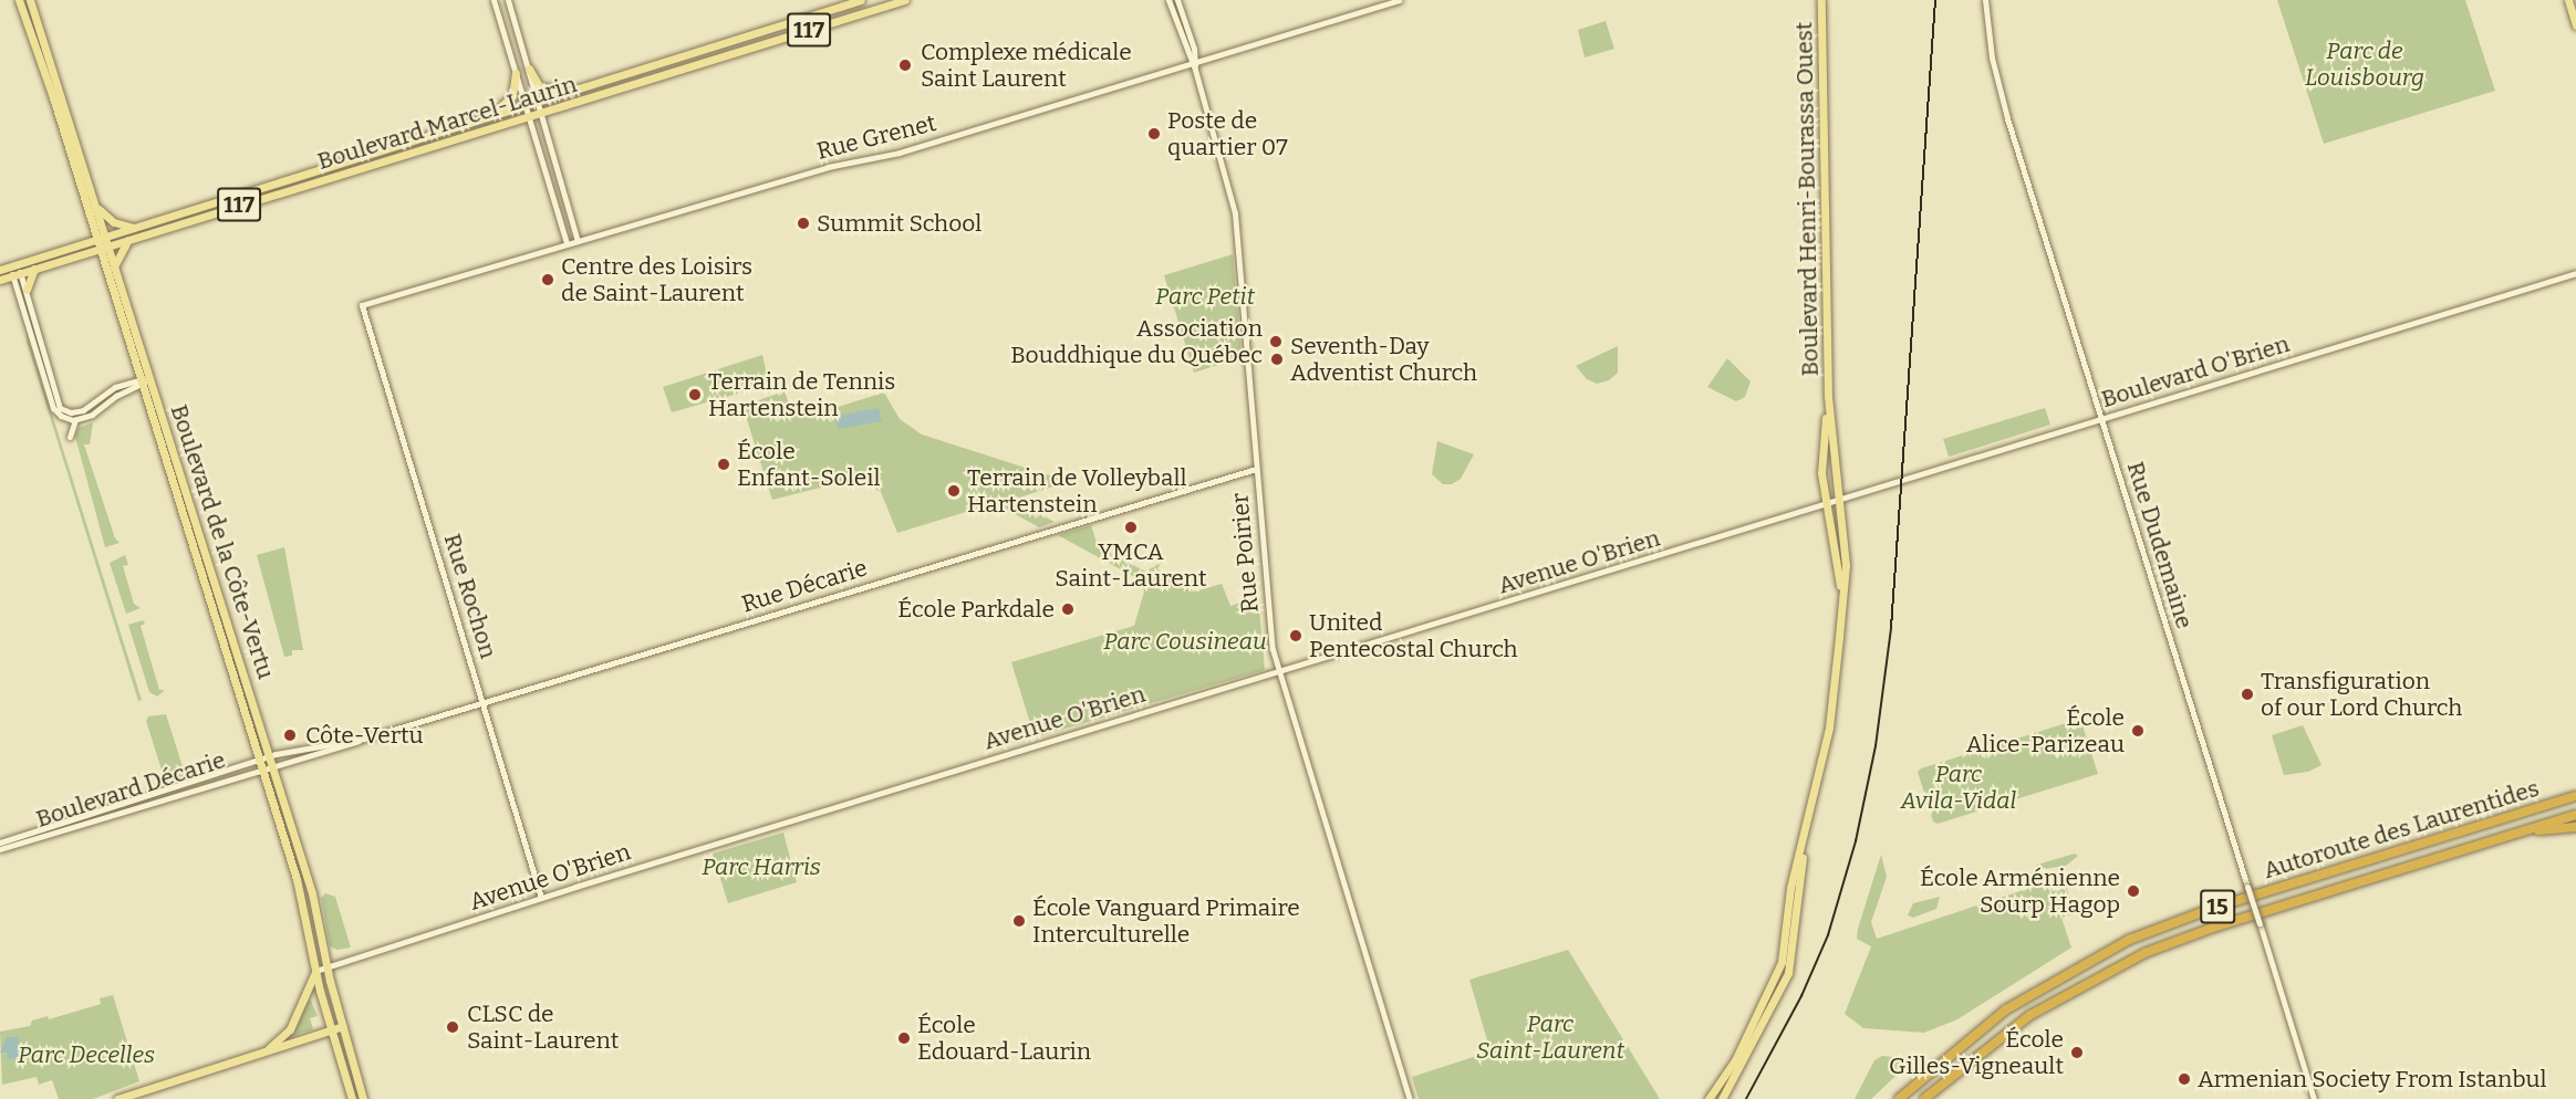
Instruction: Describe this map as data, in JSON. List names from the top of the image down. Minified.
{"streets":{"highway":["Autoroute des Laurentides","15"],"main road":["117","Boulevard Marcel-Laurin","Boulevard Henri-Bourassa Ouest","Boulevard de la Côte-Vertu"],"street":["Rue Grenet","Boulevard O'Brien","Rue Dudemaine","Rue Poirier","Avenue O'Brien","Rue Décarie","Rue Rochon","Boulevard Décarie"]},"crossings":[["Boulevard Marcel-Laurin","Boulevard de la Côte-Vertu"],["Rue Grenet","Rue Poirier"],["Rue Grenet","Rue Rochon"],["Boulevard Henri-Bourassa Ouest","Boulevard O'Brien"],["Boulevard Henri-Bourassa Ouest","Avenue O'Brien"],["Boulevard O'Brien","Rue Dudemaine"],["Boulevard O'Brien","Avenue O'Brien"],["Boulevard de la Côte-Vertu","Avenue O'Brien"],["Boulevard de la Côte-Vertu","Rue Décarie"],["Boulevard de la Côte-Vertu","Boulevard Décarie"],["Rue Poirier","Avenue O'Brien"],["Rue Poirier","Rue Décarie"],["Avenue O'Brien","Rue Rochon"],["Rue Décarie","Rue Rochon"],["Rue Décarie","Boulevard Décarie"]],"parks":["Parc de Louisbourg","Parc Petit","Parc Cousineau","Parc Avila-Vidal","Parc Harris","Parc Saint-Laurent","Parc Decelles"],"places":["Complexe médicale Saint Laurent","Poste de quartier 07","Summit School","Centre des Loisirs de Saint-Laurent","Association Bouddhique du Québec","Seventh-Day Adventist Church","Terrain de Tennis Hartenstein","École Enfant-Soleil","Terrain de Volleyball Hartenstein","YMCA Saint-Laurent","École Parkdale","United Pentecostal Church","Transfiguration of our Lord Church","École Alice-Parizeau","Côte-Vertu","École Arménienne Sourp Hagop","École Vanguard Primaire Interculturelle","CLSC de Saint-Laurent","École Edouard-Laurin","École Gilles-Vigneault","Armenian Society From Istanbul"]}
